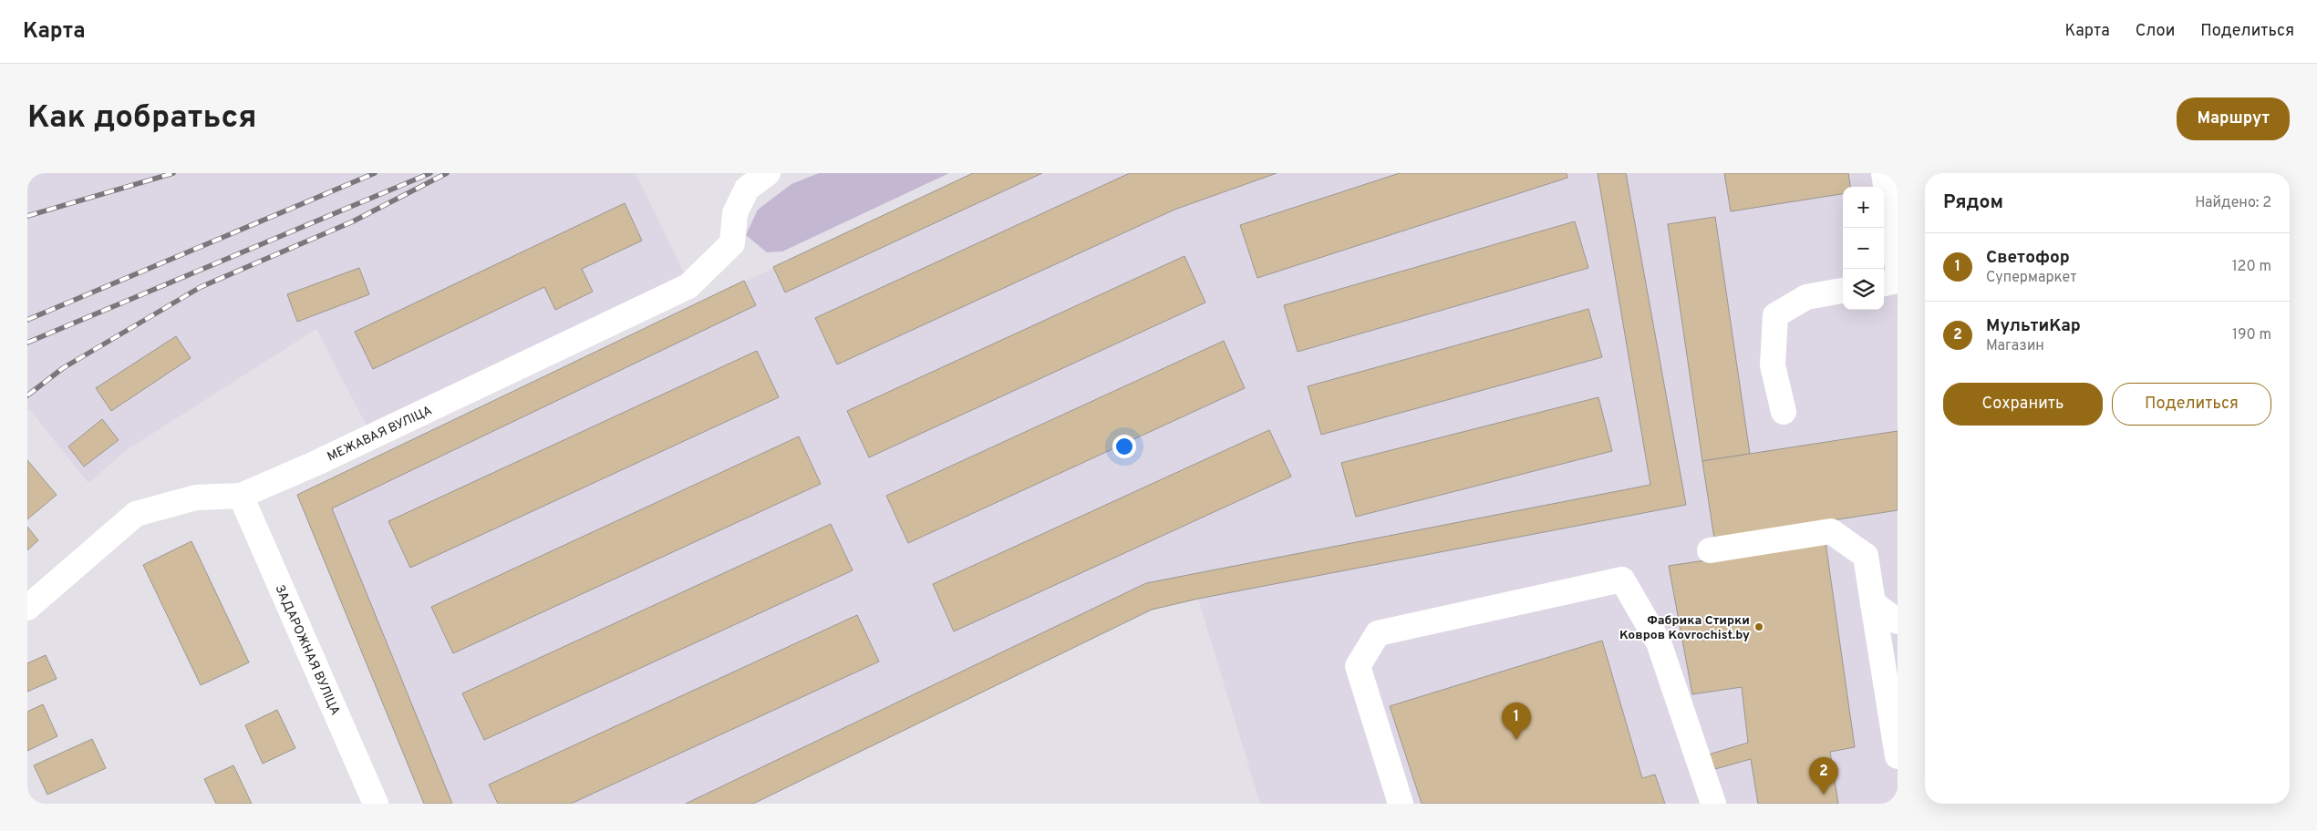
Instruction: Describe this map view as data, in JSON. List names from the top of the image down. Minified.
{"streets":{"street":["МЕЖАВАЯ ВУЛІЦА","ЗАДАРОЖНАЯ ВУЛІЦА"]},"crossings":[["МЕЖАВАЯ ВУЛІЦА","ЗАДАРОЖНАЯ ВУЛІЦА"]],"places":["Фабрика Стирки Ковров Kovrochist.by"],"page":{"header":"Карта","nav":["Карта","Слои","Поделиться"],"buttons":["Маршрут",["Сохранить","Поделиться"]],"title":"Как добраться","heading":["Рядом","Найдено: 2"],"map_buttons":["+","−"],"list":[{"mark":"1","name":"Светофор","note":"Супермаркет","value":"120 m"},{"mark":"2","name":"МультиКар","note":"Магазин","value":"190 m"}],"pins":["1","2"]}}
